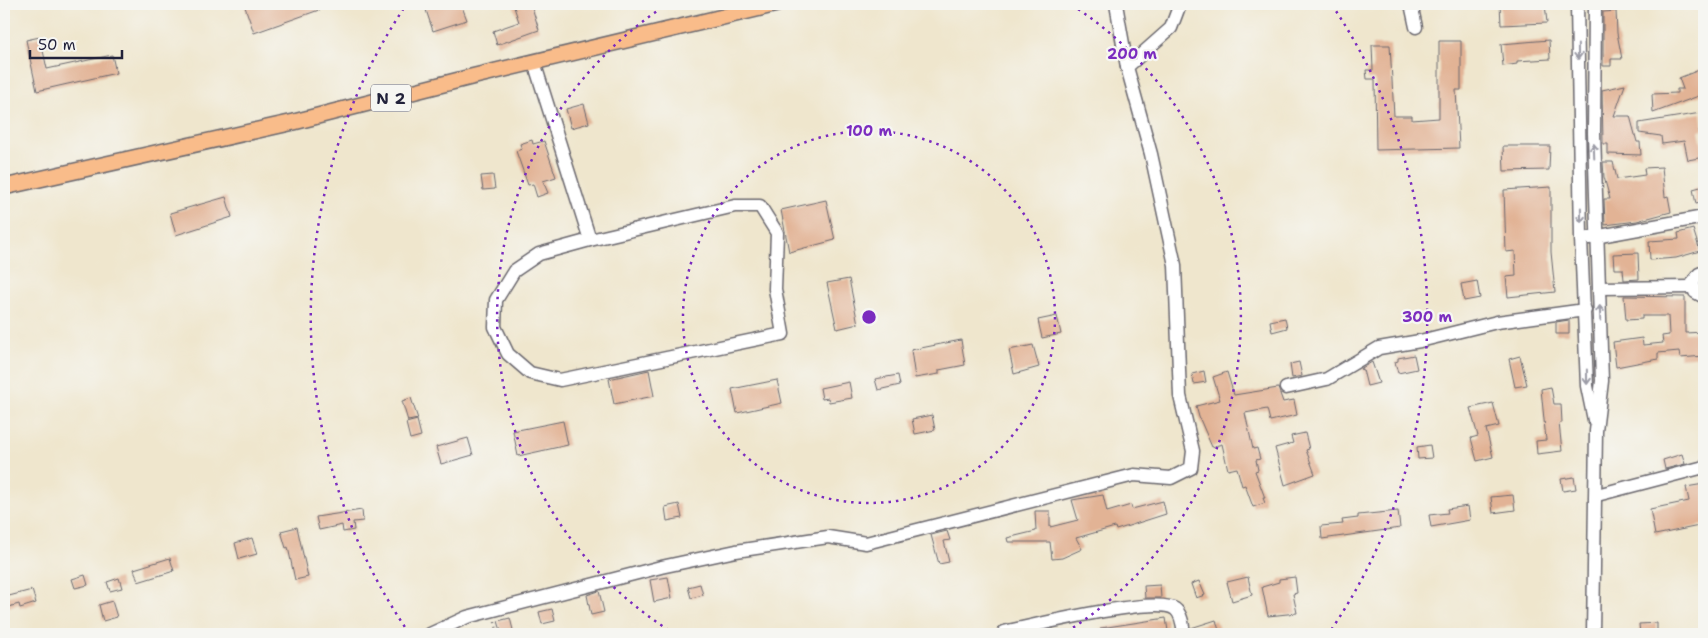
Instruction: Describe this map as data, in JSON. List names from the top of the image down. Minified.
{"streets":{"main road":["N 2"]},"scale_bar":"50 m","rings":["200 m","100 m","300 m"]}
